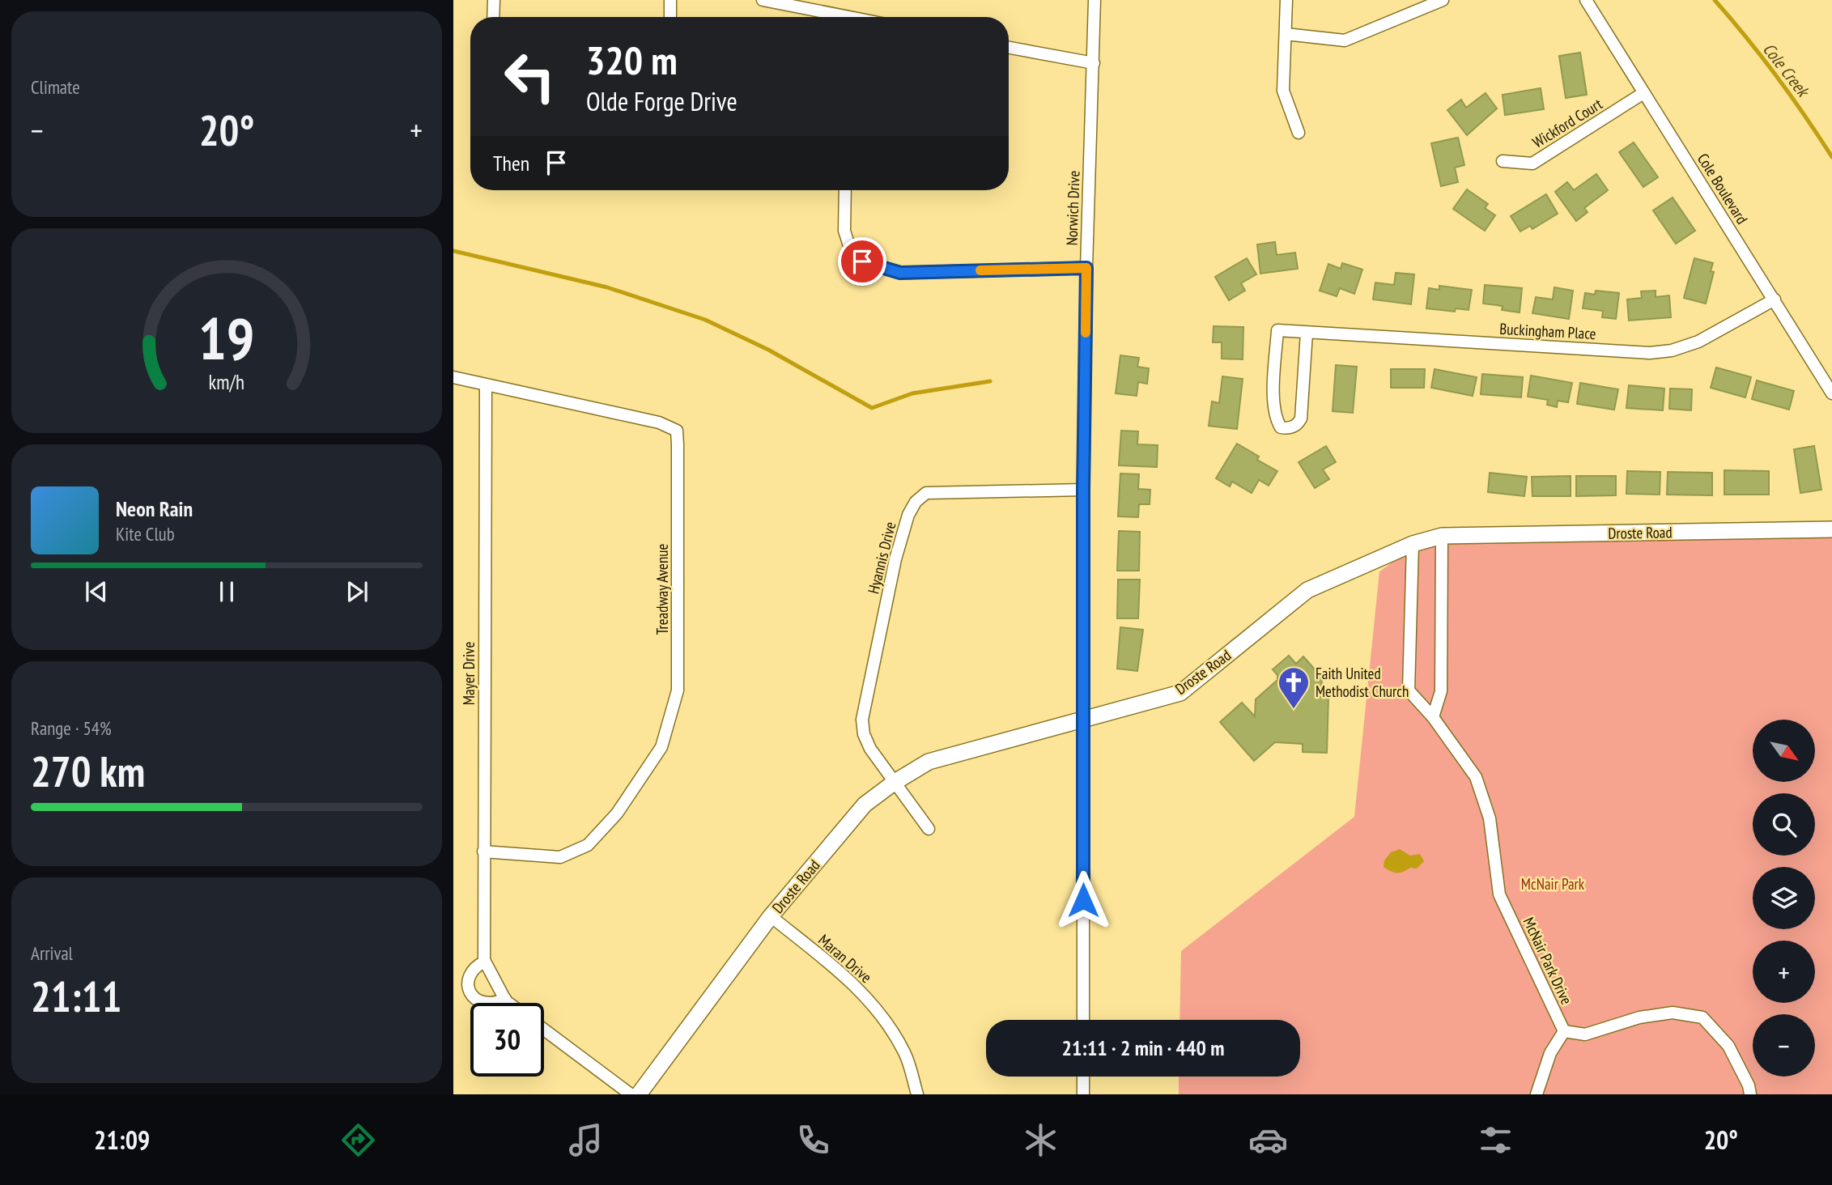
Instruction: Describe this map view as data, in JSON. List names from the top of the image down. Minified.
{"streets":{"street":["Wickford Court","Cole Boulevard","Norwich Drive","Buckingham Place","Droste Road","Hyannis Drive","Treadway Avenue","Mayer Drive","Maran Drive","McNair Park Drive"]},"crossings":[["Wickford Court","Cole Boulevard"],["Cole Boulevard","Buckingham Place"],["Norwich Drive","Droste Road"],["Norwich Drive","Hyannis Drive"],["Droste Road","Hyannis Drive"],["Droste Road","Maran Drive"],["Droste Road","McNair Park Drive"],["Treadway Avenue","Mayer Drive"]],"water":["Cole Creek"],"parks":["McNair Park"],"places":{"church":["Faith United Methodist Church"]},"north":"bottom right","page":{"tile":["Climate",["Range · 54%","270 km"],["Arrival","21:11"]],"turn":["320 m","Olde Forge Drive"],"heat":["−","20°","+"],"then":"Then","song":["Neon Rain","Kite Club"],"map_buttons":["+","−"],"limit":"30","trip":"21:11 · 2 min · 440 m","tabs":["21:09","20°"],"gauge":["19","km/h"]}}
